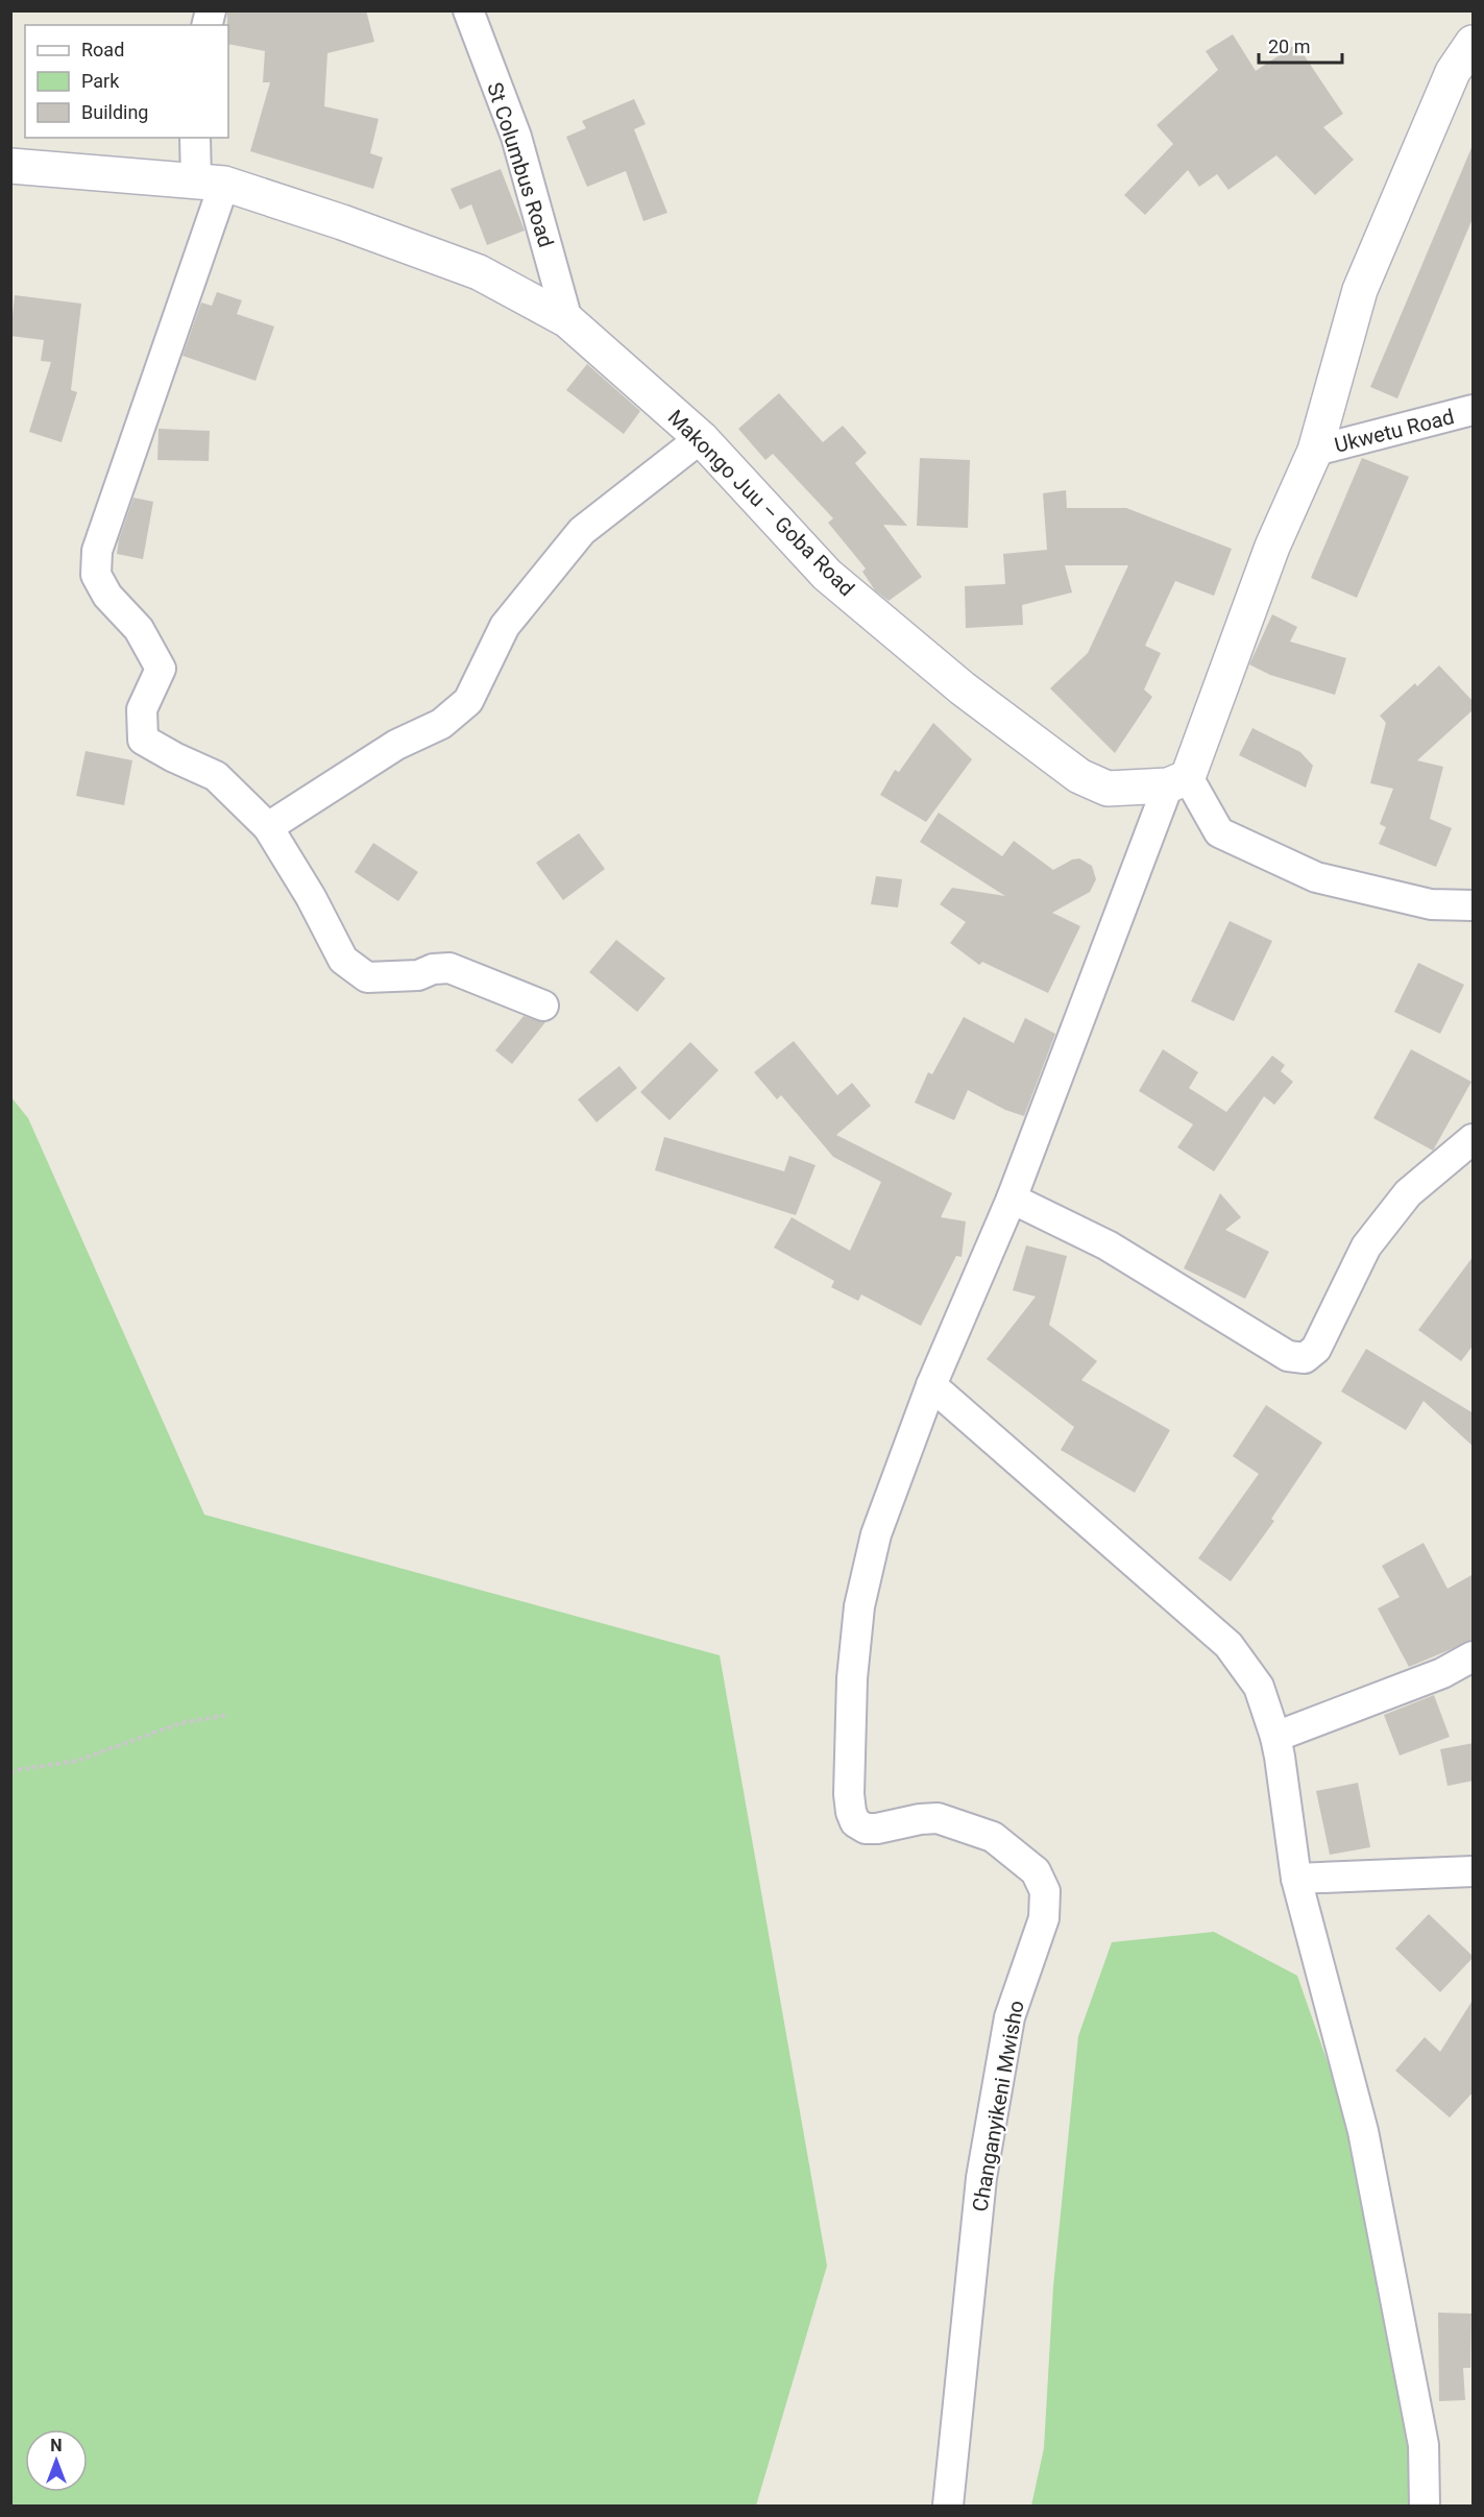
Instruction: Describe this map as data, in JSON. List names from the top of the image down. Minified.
{"streets":{"street":["St Columbus Road","Ukwetu Road","Makongo Juu – Goba Road","Changanyikeni Mwisho"]},"crossings":[["St Columbus Road","Makongo Juu – Goba Road"]],"legend":["Road","Park","Building"],"scale_bar":"20 m","north":"top"}
